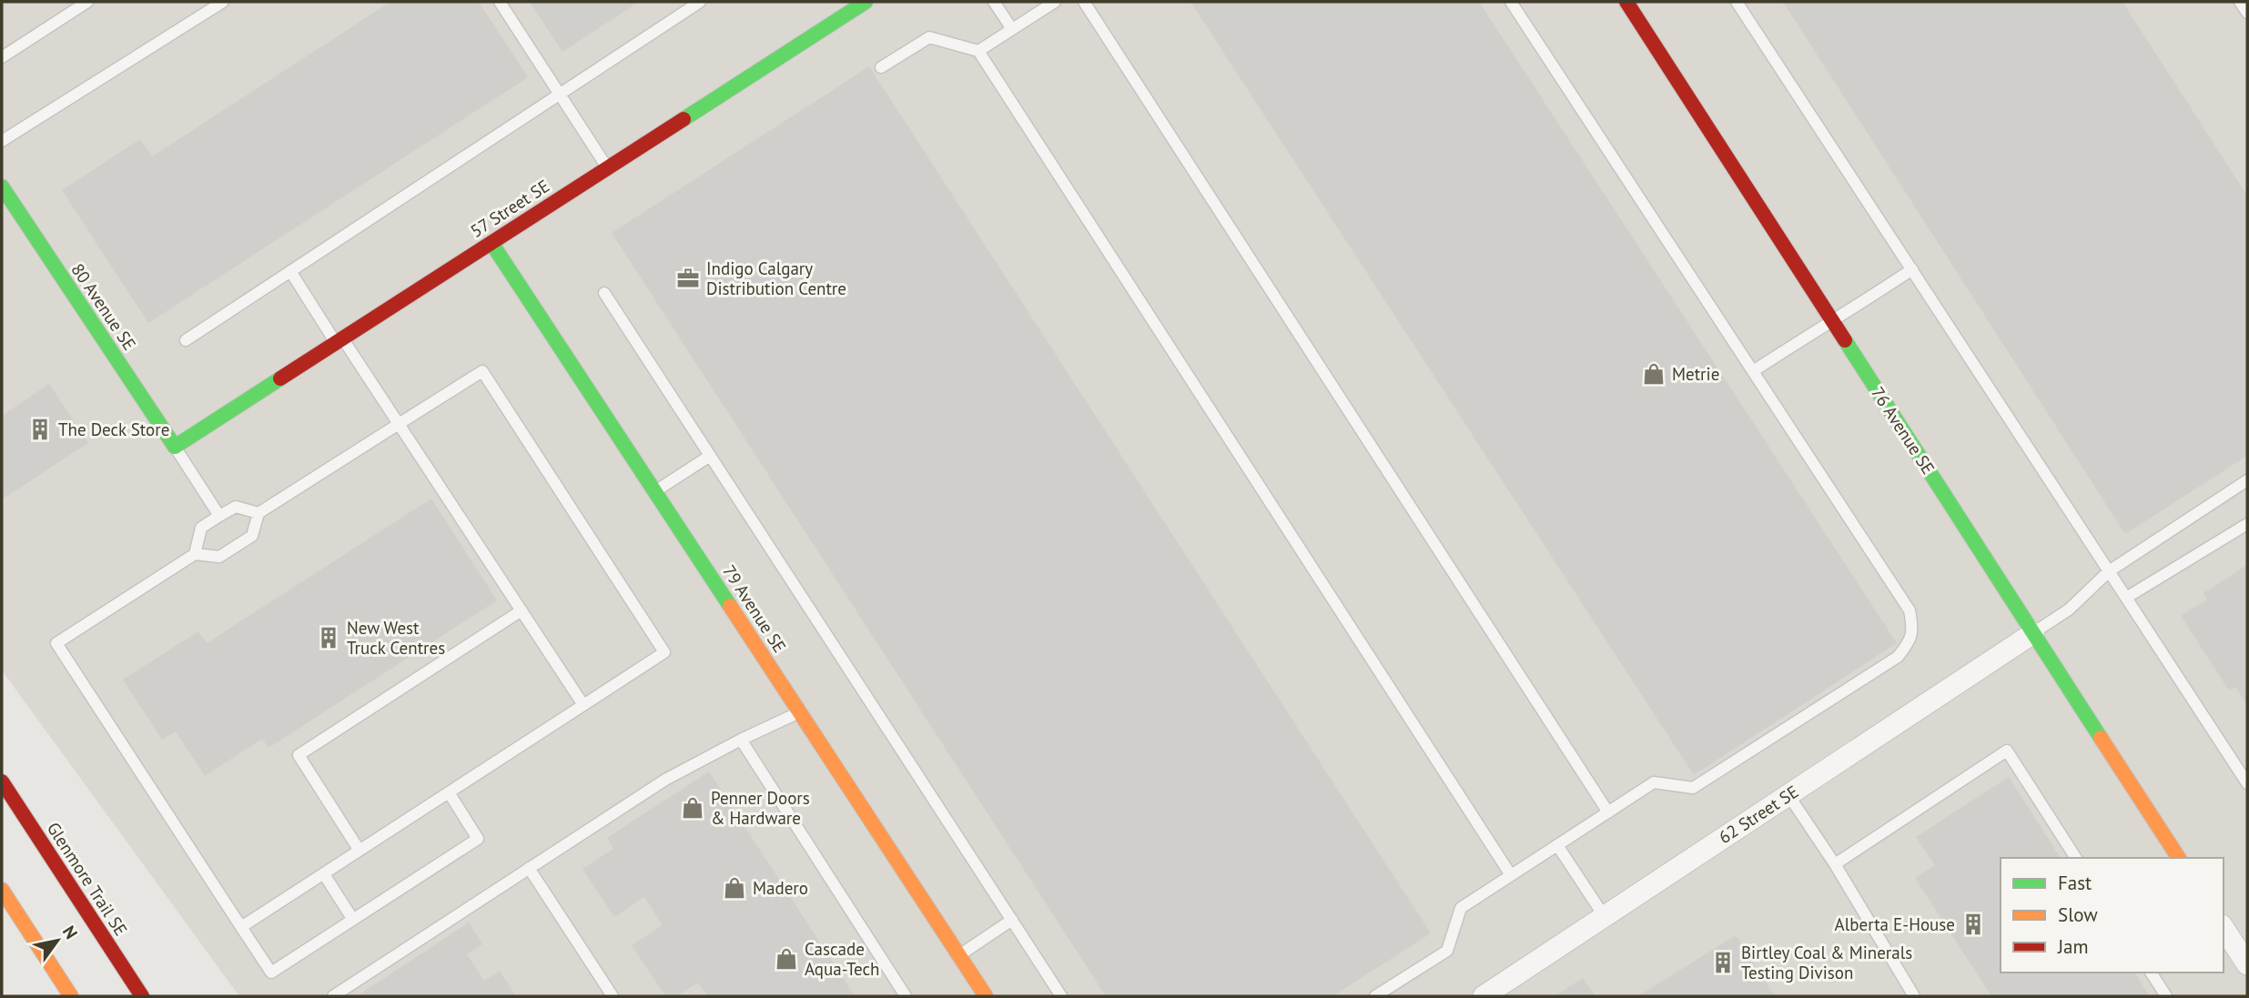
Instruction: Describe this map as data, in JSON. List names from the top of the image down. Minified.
{"streets":{"street":["57 Street SE","80 Avenue SE","76 Avenue SE","79 Avenue SE","62 Street SE","Glenmore Trail SE"]},"crossings":[["57 Street SE","80 Avenue SE"],["57 Street SE","79 Avenue SE"],["76 Avenue SE","62 Street SE"]],"places":{"office":["Indigo Calgary Distribution Centre"],"shop":["Metrie","Penner Doors & Hardware","Madero","Cascade Aqua-Tech"],"building":["The Deck Store","New West Truck Centres","Alberta E-House","Birtley Coal & Minerals Testing Divison"]},"legend":["Fast","Slow","Jam"],"north":"top right"}
